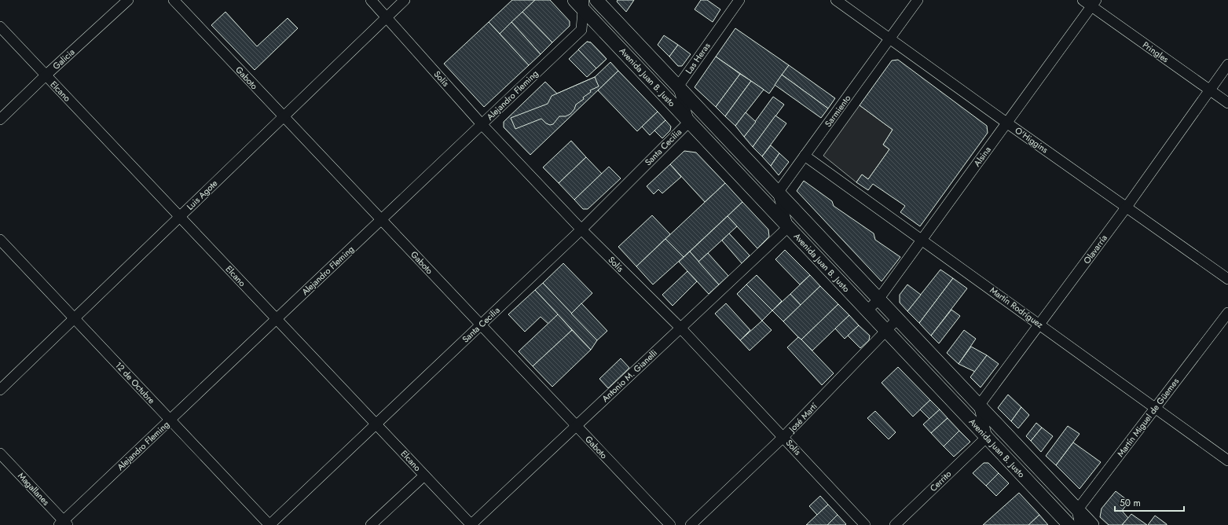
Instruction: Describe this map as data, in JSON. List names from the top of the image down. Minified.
{"streets":{"main road":["Avenida Juan B. Justo"],"street":["Pringles","Las Heras","Galicia","Gaboto","Solís","Elcano","Alejandro Fleming","Sarmiento","O'Higgins","Santa Cecilia","Alsina","Luis Agote","Olavarría","Martín Rodríguez","Antonio M. Gianelli","12 de Octubre","José Martí","Martín Miguel de Güemes","Cerrito","Magallanes"]},"crossings":[["Pringles","Alsina"],["Pringles","Olavarría"],["Las Heras","Avenida Juan B. Justo"],["Galicia","Elcano"],["Avenida Juan B. Justo","Alejandro Fleming"],["Avenida Juan B. Justo","Sarmiento"],["Avenida Juan B. Justo","Santa Cecilia"],["Avenida Juan B. Justo","Alsina"],["Avenida Juan B. Justo","Olavarría"],["Avenida Juan B. Justo","Antonio M. Gianelli"],["Avenida Juan B. Justo","José Martí"],["Avenida Juan B. Justo","Martín Miguel de Güemes"],["Avenida Juan B. Justo","Cerrito"],["Gaboto","Alejandro Fleming"],["Gaboto","Santa Cecilia"],["Gaboto","Luis Agote"],["Gaboto","Antonio M. Gianelli"],["Solís","Alejandro Fleming"],["Solís","Santa Cecilia"],["Solís","Luis Agote"],["Solís","Antonio M. Gianelli"],["Solís","José Martí"],["Elcano","Alejandro Fleming"],["Elcano","Santa Cecilia"],["Elcano","Luis Agote"],["Elcano","Antonio M. Gianelli"],["Alejandro Fleming","12 de Octubre"],["Alejandro Fleming","Magallanes"],["Sarmiento","O'Higgins"],["Sarmiento","Martín Rodríguez"],["O'Higgins","Alsina"],["O'Higgins","Olavarría"],["Santa Cecilia","12 de Octubre"],["Alsina","Martín Rodríguez"],["Luis Agote","12 de Octubre"],["Olavarría","Martín Rodríguez"],["Martín Rodríguez","Martín Miguel de Güemes"]],"scale_bar":"50 m"}
